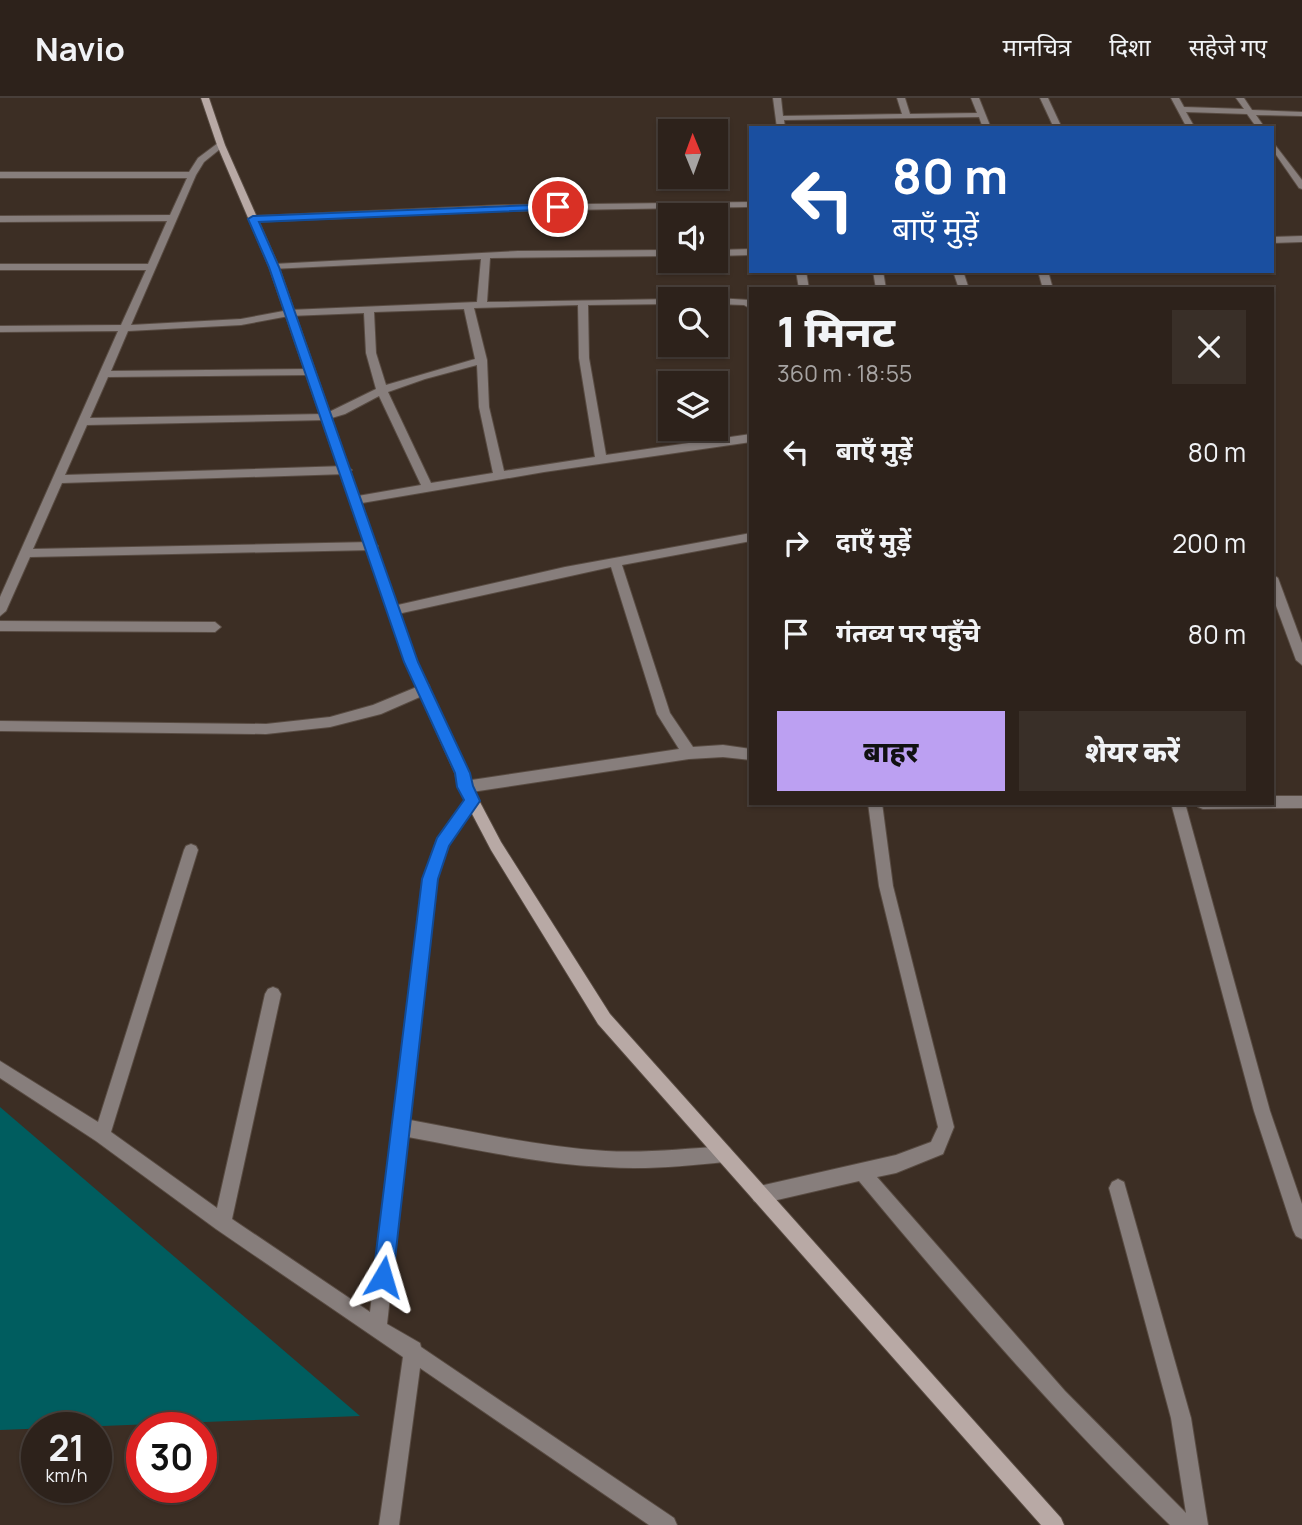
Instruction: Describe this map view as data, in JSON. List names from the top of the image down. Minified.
{"north":"top","page":{"header":"Navio","nav":["मानचित्र","दिशा","सहेजे गए"],"turn":["80 m","बाएँ मुड़ें"],"heading":["1 मिनट","360 m · 18:55"],"list":[{"name":"बाएँ मुड़ें","value":"80 m"},{"name":"दाएँ मुड़ें","value":"200 m"},{"name":"गंतव्य पर पहुँचे","value":"80 m"}],"buttons":["बाहर","शेयर करें"],"speed":"21 km/h","limit":"30"}}
